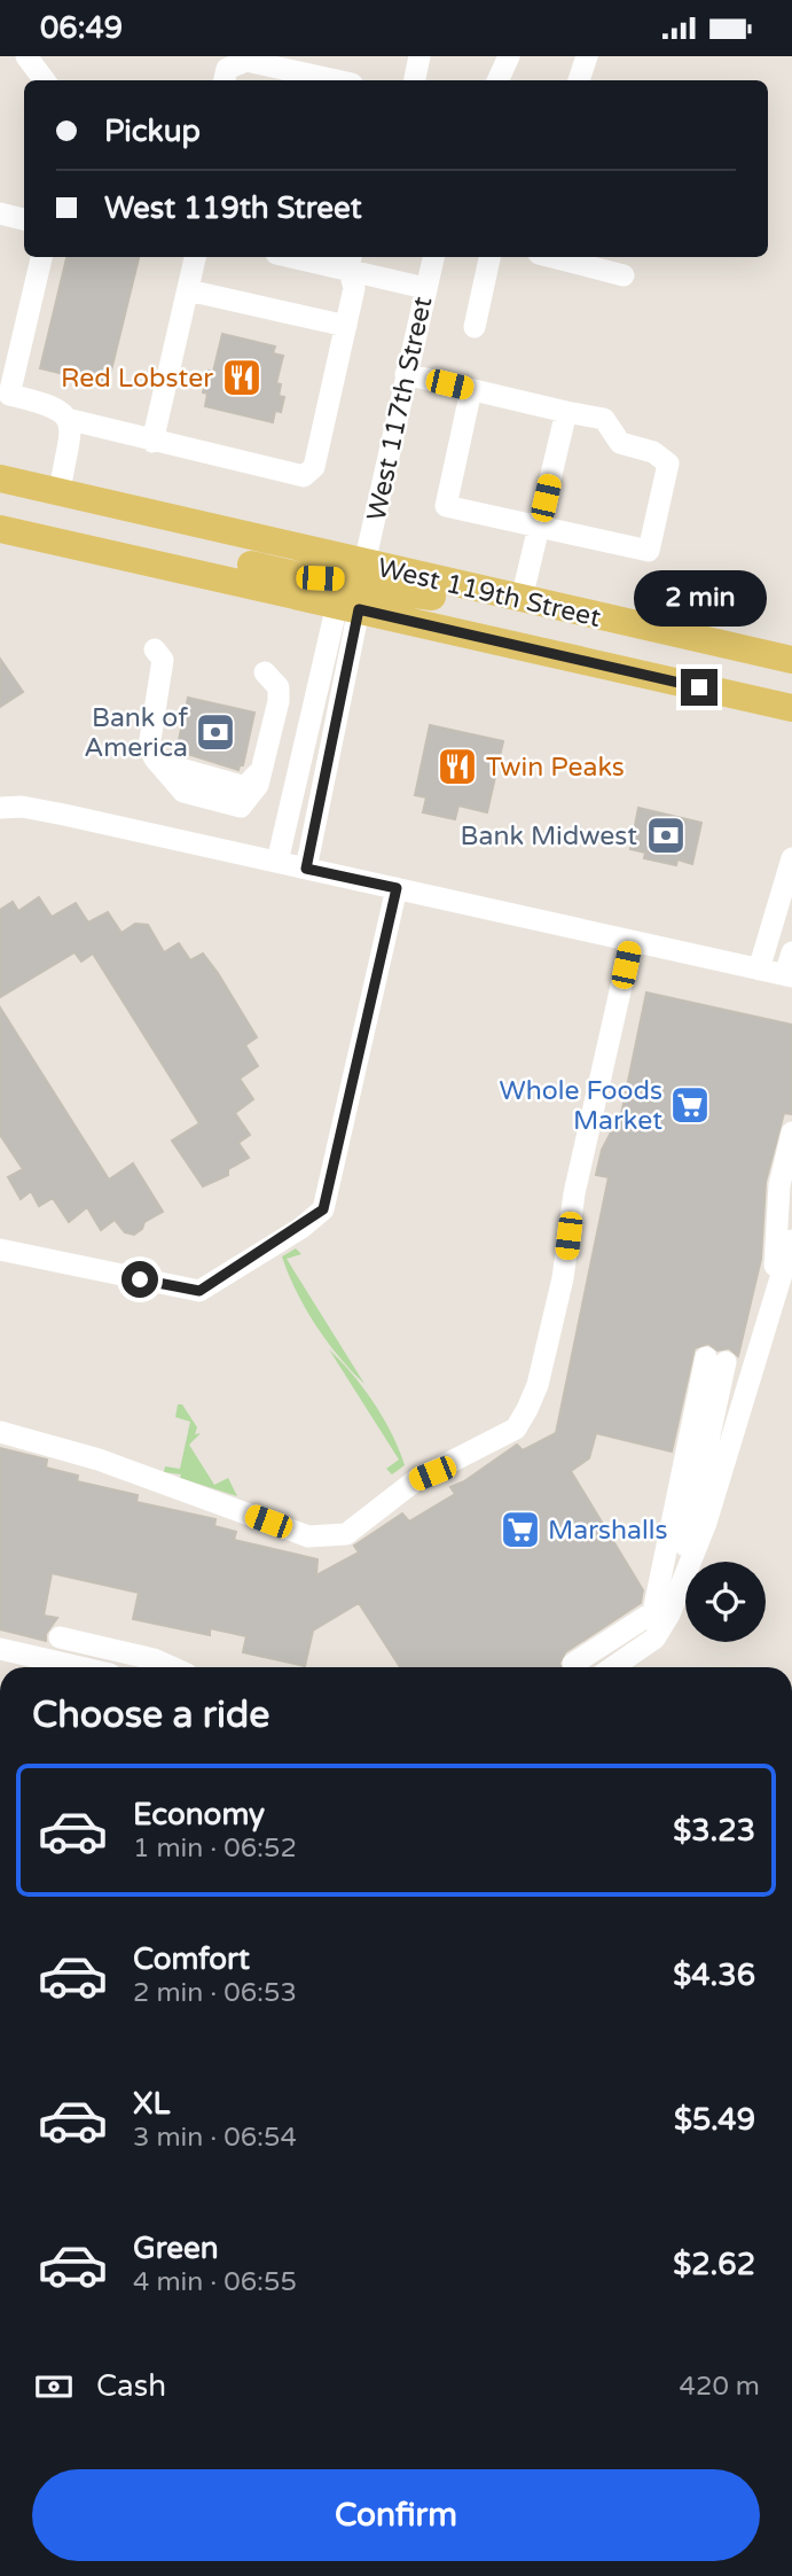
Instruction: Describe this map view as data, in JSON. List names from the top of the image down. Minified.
{"streets":{"main road":["West 119th Street"],"street":["West 117th Street"]},"crossings":[["West 117th Street","West 119th Street"]],"places":{"restaurant":["Red Lobster","Twin Peaks"],"bank":["Bank of America","Bank Midwest"],"supermarket":["Whole Foods Market","Marshalls"]},"page":{"status":"06:49","banner":["Pickup","West 119th Street"],"bubble":"2 min","heading":"Choose a ride","list":[{"name":"Economy","note":"1 min · 06:52","value":"$3.23"},{"name":"Comfort","note":"2 min · 06:53","value":"$4.36"},{"name":"XL","note":"3 min · 06:54","value":"$5.49"},{"name":"Green","note":"4 min · 06:55","value":"$2.62"}],"pay":["Cash","420 m"],"buttons":"Confirm"}}
